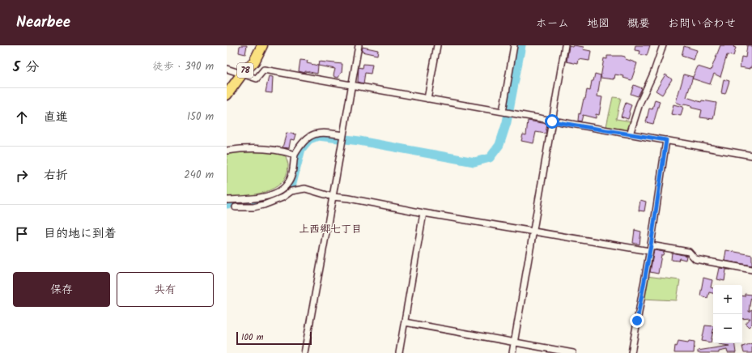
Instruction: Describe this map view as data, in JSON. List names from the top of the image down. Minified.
{"streets":{"main road":["78"]},"districts":["上西郷七丁目"],"scale_bar":"100 m","page":{"header":"Nearbee","nav":["ホーム","地図","概要","お問い合わせ"],"heading":["5 分","徒歩 · 390 m"],"list":[["直進","150 m"],["右折","240 m"],"目的地に到着"],"buttons":["保存","共有"],"map_buttons":["+","−"],"scale":"100 m"}}
